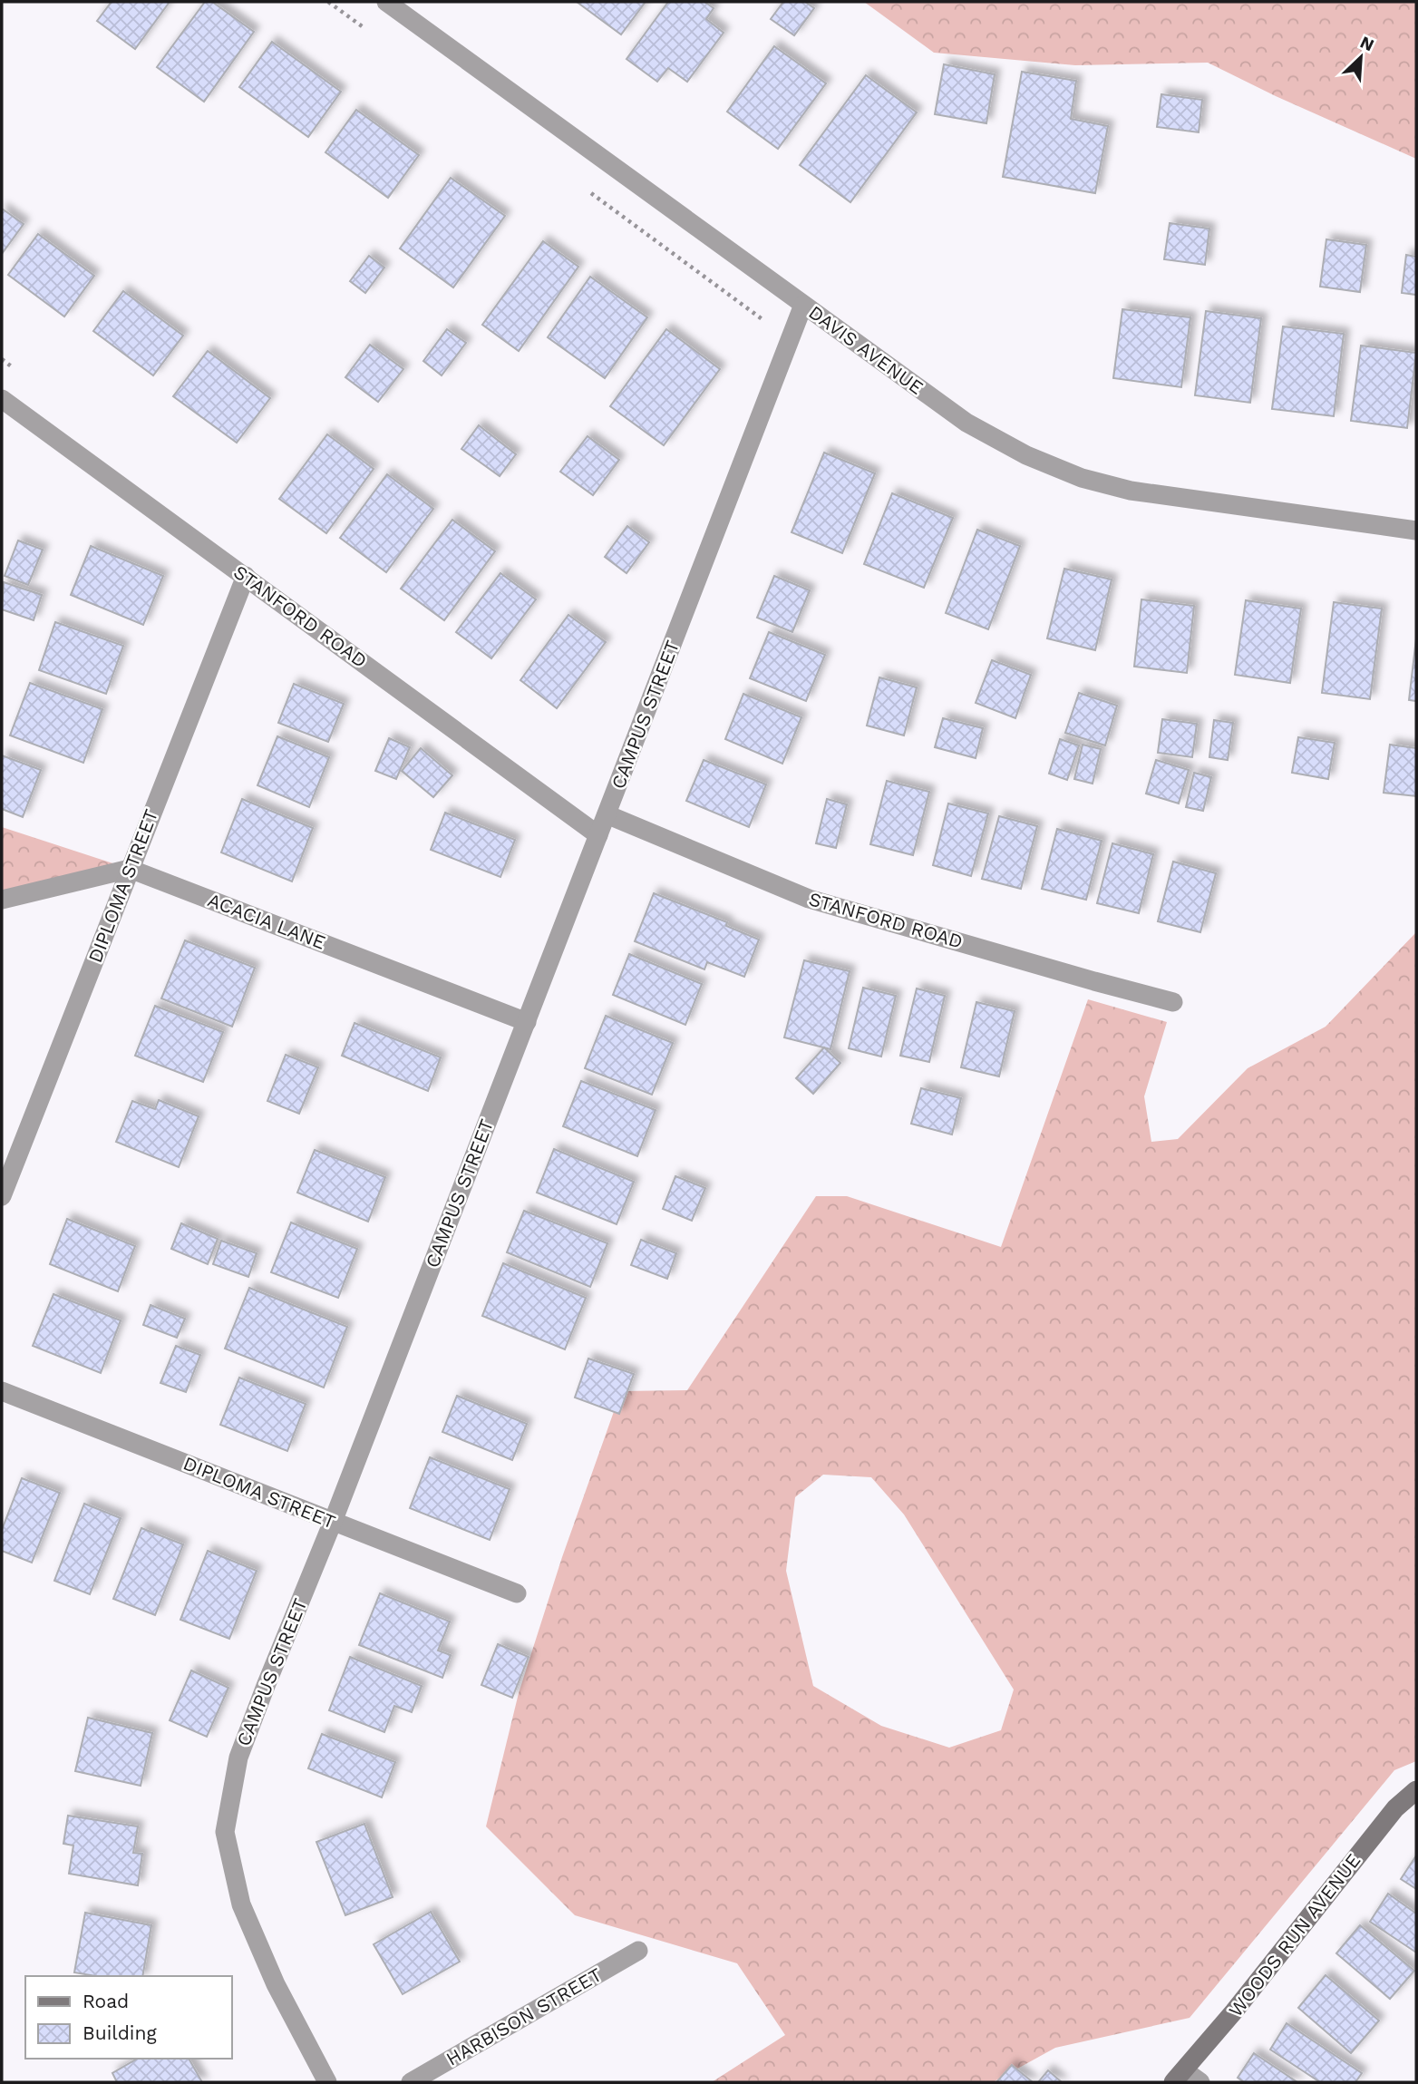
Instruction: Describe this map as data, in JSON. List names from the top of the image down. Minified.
{"streets":{"street":["DAVIS AVENUE","STANFORD ROAD","CAMPUS STREET","DIPLOMA STREET","ACACIA LANE","WOODS RUN AVENUE","HARBISON STREET"]},"crossings":[["DAVIS AVENUE","CAMPUS STREET"],["STANFORD ROAD","CAMPUS STREET"],["STANFORD ROAD","DIPLOMA STREET"],["CAMPUS STREET","DIPLOMA STREET"],["CAMPUS STREET","ACACIA LANE"],["DIPLOMA STREET","ACACIA LANE"]],"legend":["Road","Building"],"north":"top right"}
